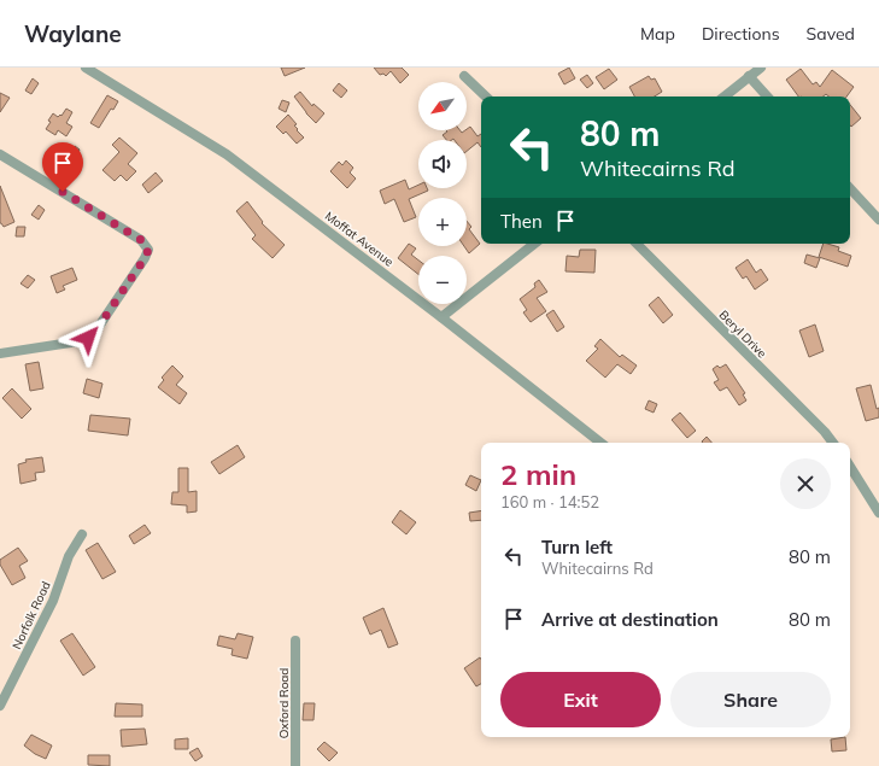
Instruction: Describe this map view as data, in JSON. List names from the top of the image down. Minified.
{"streets":{"street":["Moffat Avenue","Beryl Drive","Norfolk Road","Oxford Road"]},"north":"bottom left","page":{"header":"Waylane","nav":["Map","Directions","Saved"],"map_buttons":["+","−"],"turn":["80 m","Whitecairns Rd"],"then":"Then","heading":["2 min","160 m · 14:52"],"list":[{"name":"Turn left","note":"Whitecairns Rd","value":"80 m"},{"name":"Arrive at destination","value":"80 m"}],"buttons":["Exit","Share"]}}
